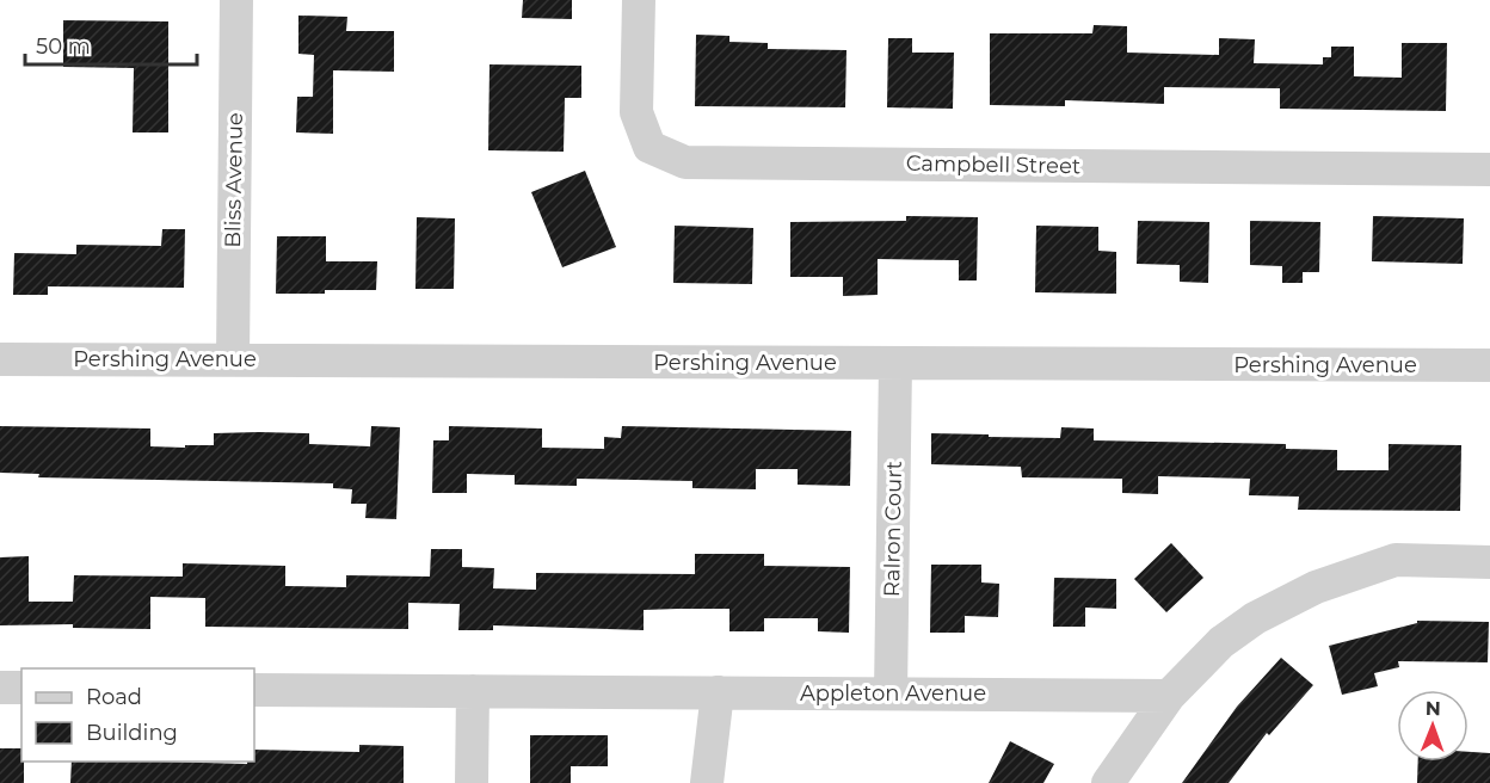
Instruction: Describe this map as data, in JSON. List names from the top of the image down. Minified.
{"streets":{"street":["Campbell Street","Bliss Avenue","Pershing Avenue","Ralron Court","Appleton Avenue"]},"crossings":[["Bliss Avenue","Pershing Avenue"],["Pershing Avenue","Ralron Court"],["Ralron Court","Appleton Avenue"]],"legend":["Road","Building"],"scale_bar":"50 m","north":"top"}
